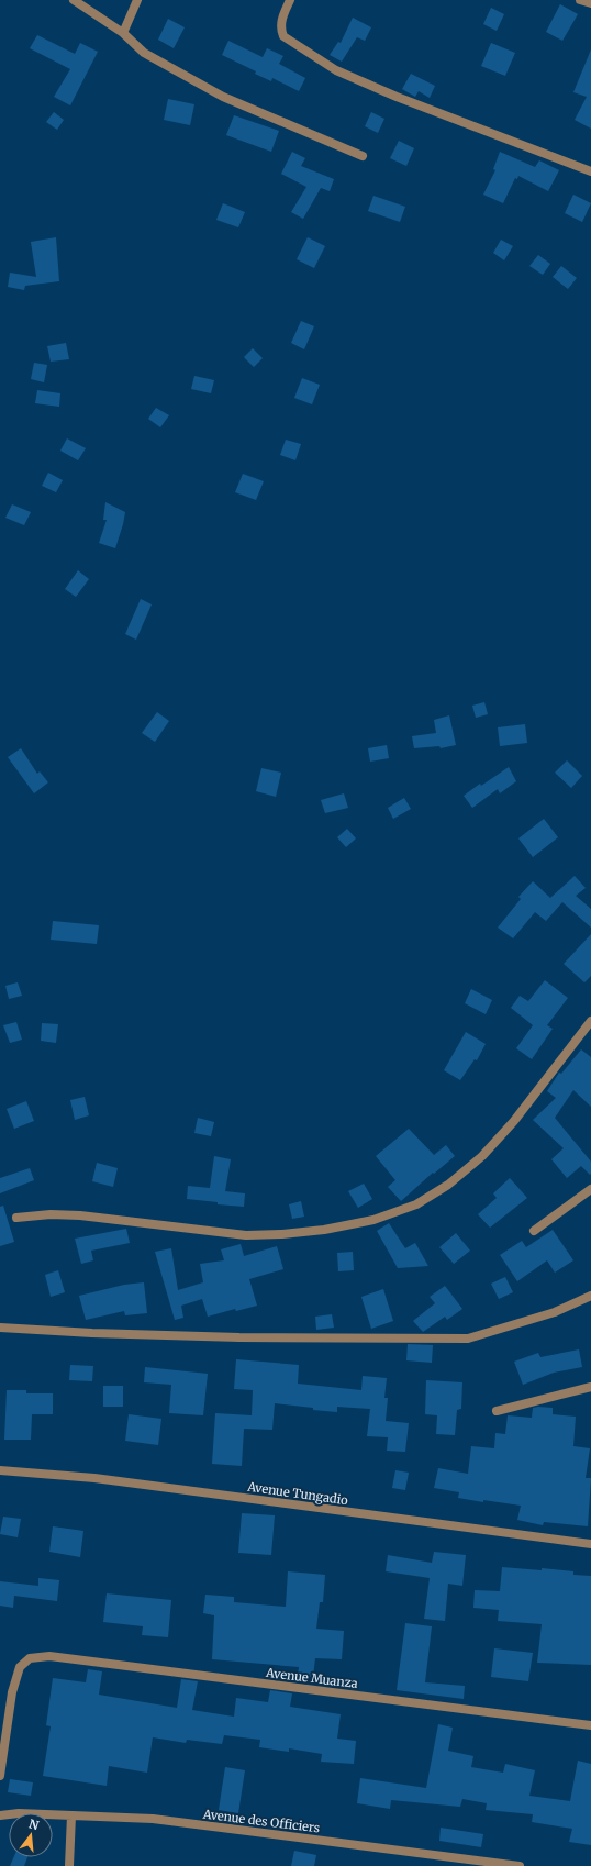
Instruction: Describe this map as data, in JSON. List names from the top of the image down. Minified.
{"streets":{"street":["Avenue Tungadio","Avenue Muanza","Avenue des Officiers"]},"north":"top"}
